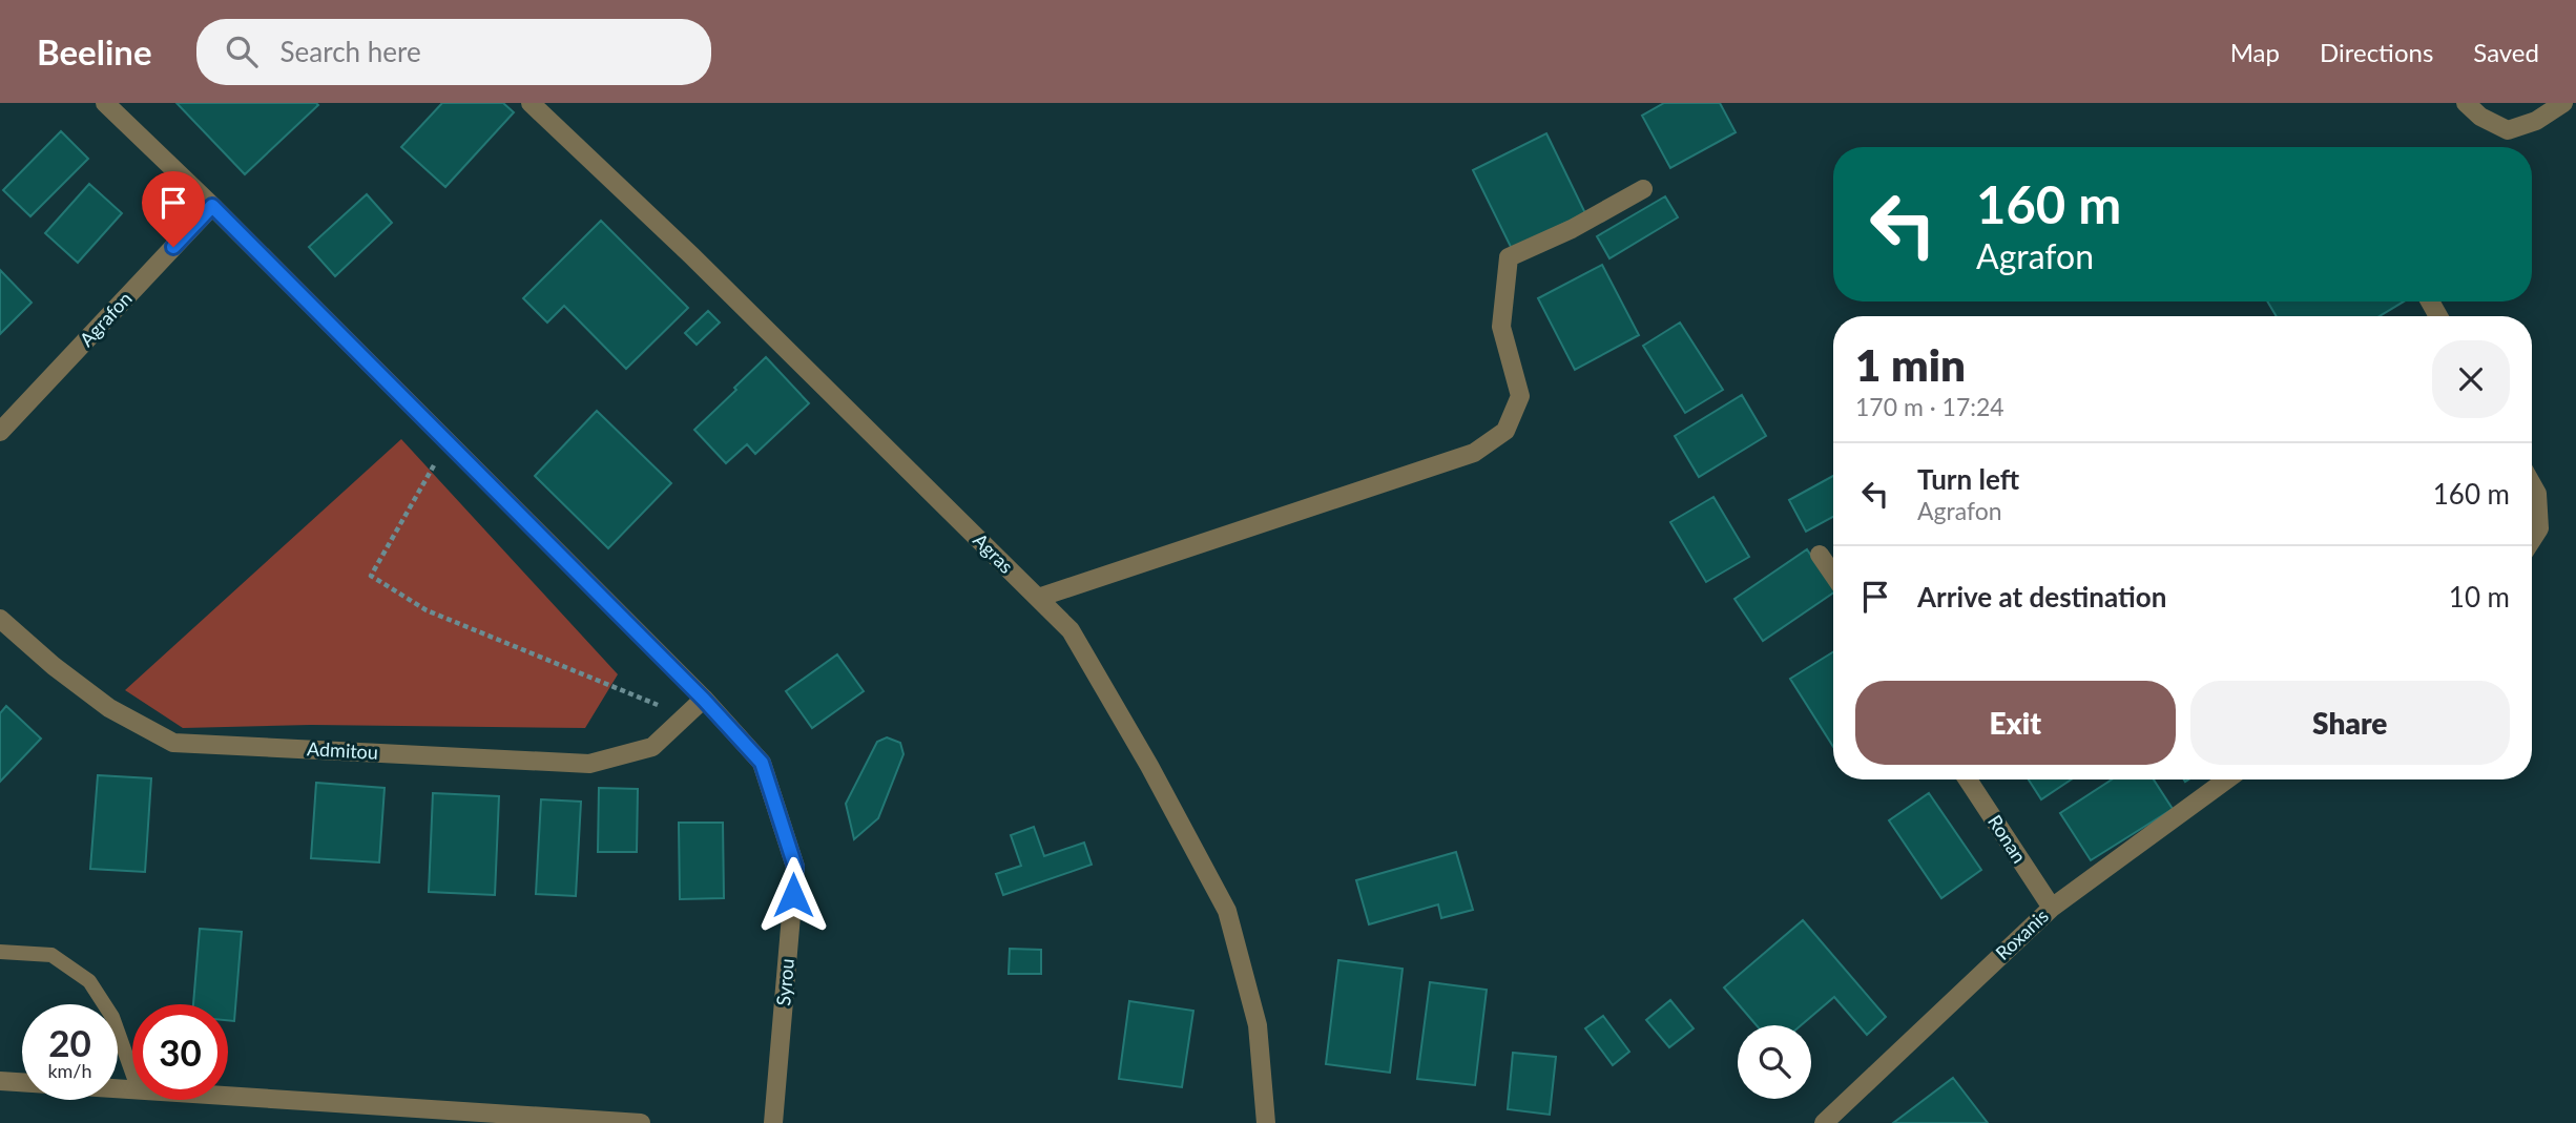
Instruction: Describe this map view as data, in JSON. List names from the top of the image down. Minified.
{"streets":{"street":["Agrafon","Agras","Admitou","Ronan","Roxanis","Syrou"]},"crossings":[["Agrafon","Syrou"],["Admitou","Syrou"],["Ronan","Roxanis"]],"page":{"header":"Beeline","search":"Search here","nav":["Map","Directions","Saved"],"turn":["160 m","Agrafon"],"heading":["1 min","170 m · 17:24"],"list":[{"name":"Turn left","note":"Agrafon","value":"160 m"},{"name":"Arrive at destination","value":"10 m"}],"buttons":["Exit","Share"],"speed":"20 km/h","limit":"30"}}
